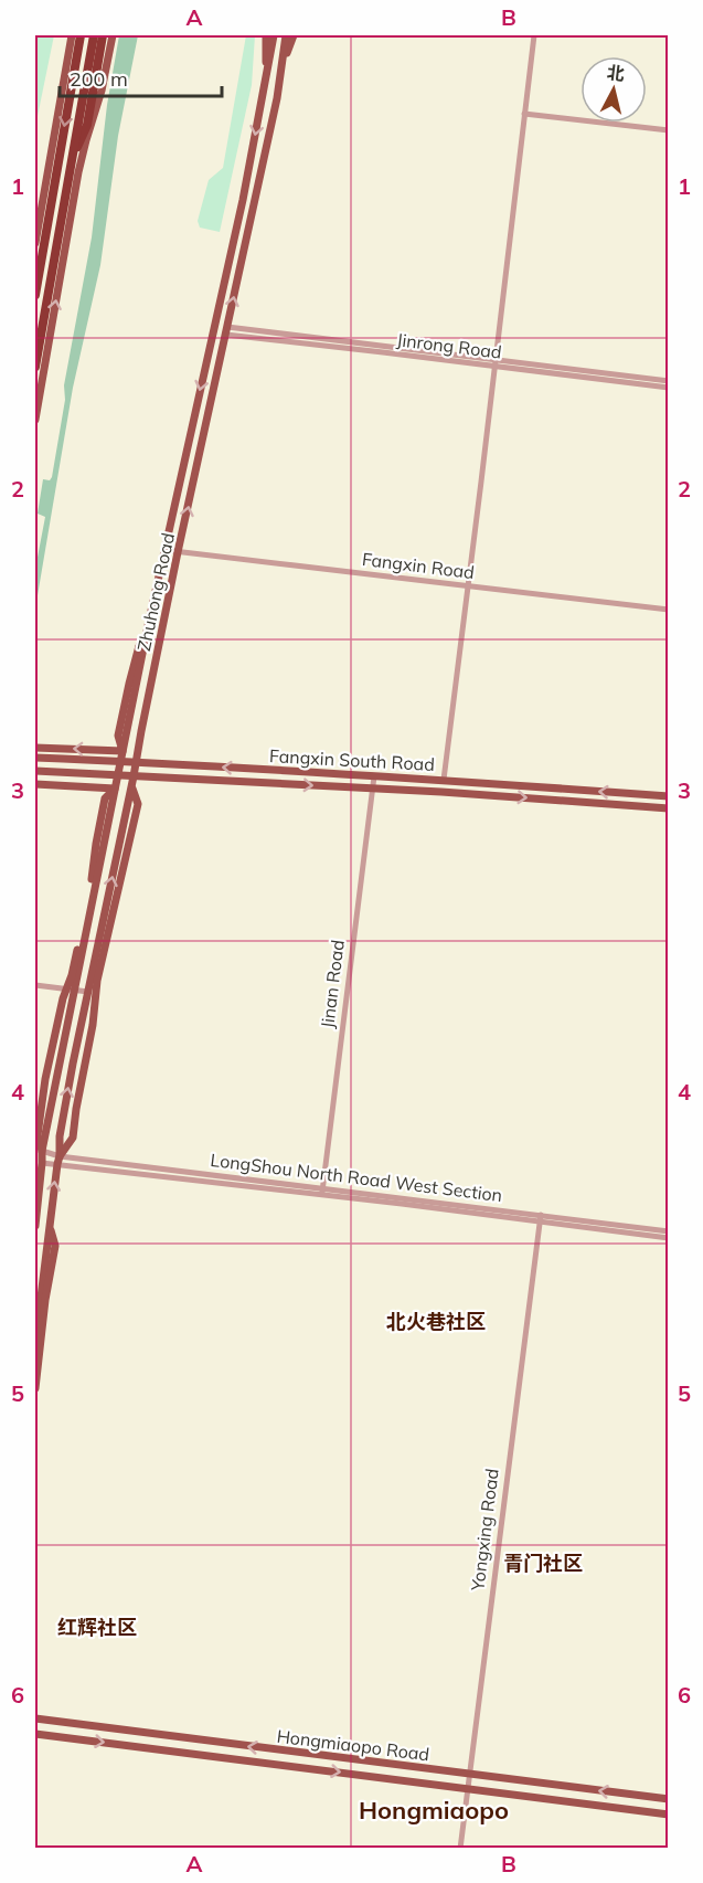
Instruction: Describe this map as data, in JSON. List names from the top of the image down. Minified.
{"streets":{"main road":["Zhuhong Road","Fangxin South Road","Hongmiaopo Road"],"street":["Jinrong Road","Fangxin Road","Jinan Road","LongShou North Road West Section","Yongxing Road"]},"crossings":[["Jinrong Road","Zhuhong Road"],["Fangxin Road","Zhuhong Road"],["Zhuhong Road","Fangxin South Road"],["Zhuhong Road","LongShou North Road West Section"],["Fangxin South Road","Jinan Road"],["Jinan Road","LongShou North Road West Section"],["LongShou North Road West Section","Yongxing Road"],["Yongxing Road","Hongmiaopo Road"]],"districts":["北火巷社区","青门社区","红辉社区","Hongmiaopo"],"scale_bar":"200 m","north":"top","grid":{"columns":["A","B"],"rows":["1","2","3","4","5","6"]}}
